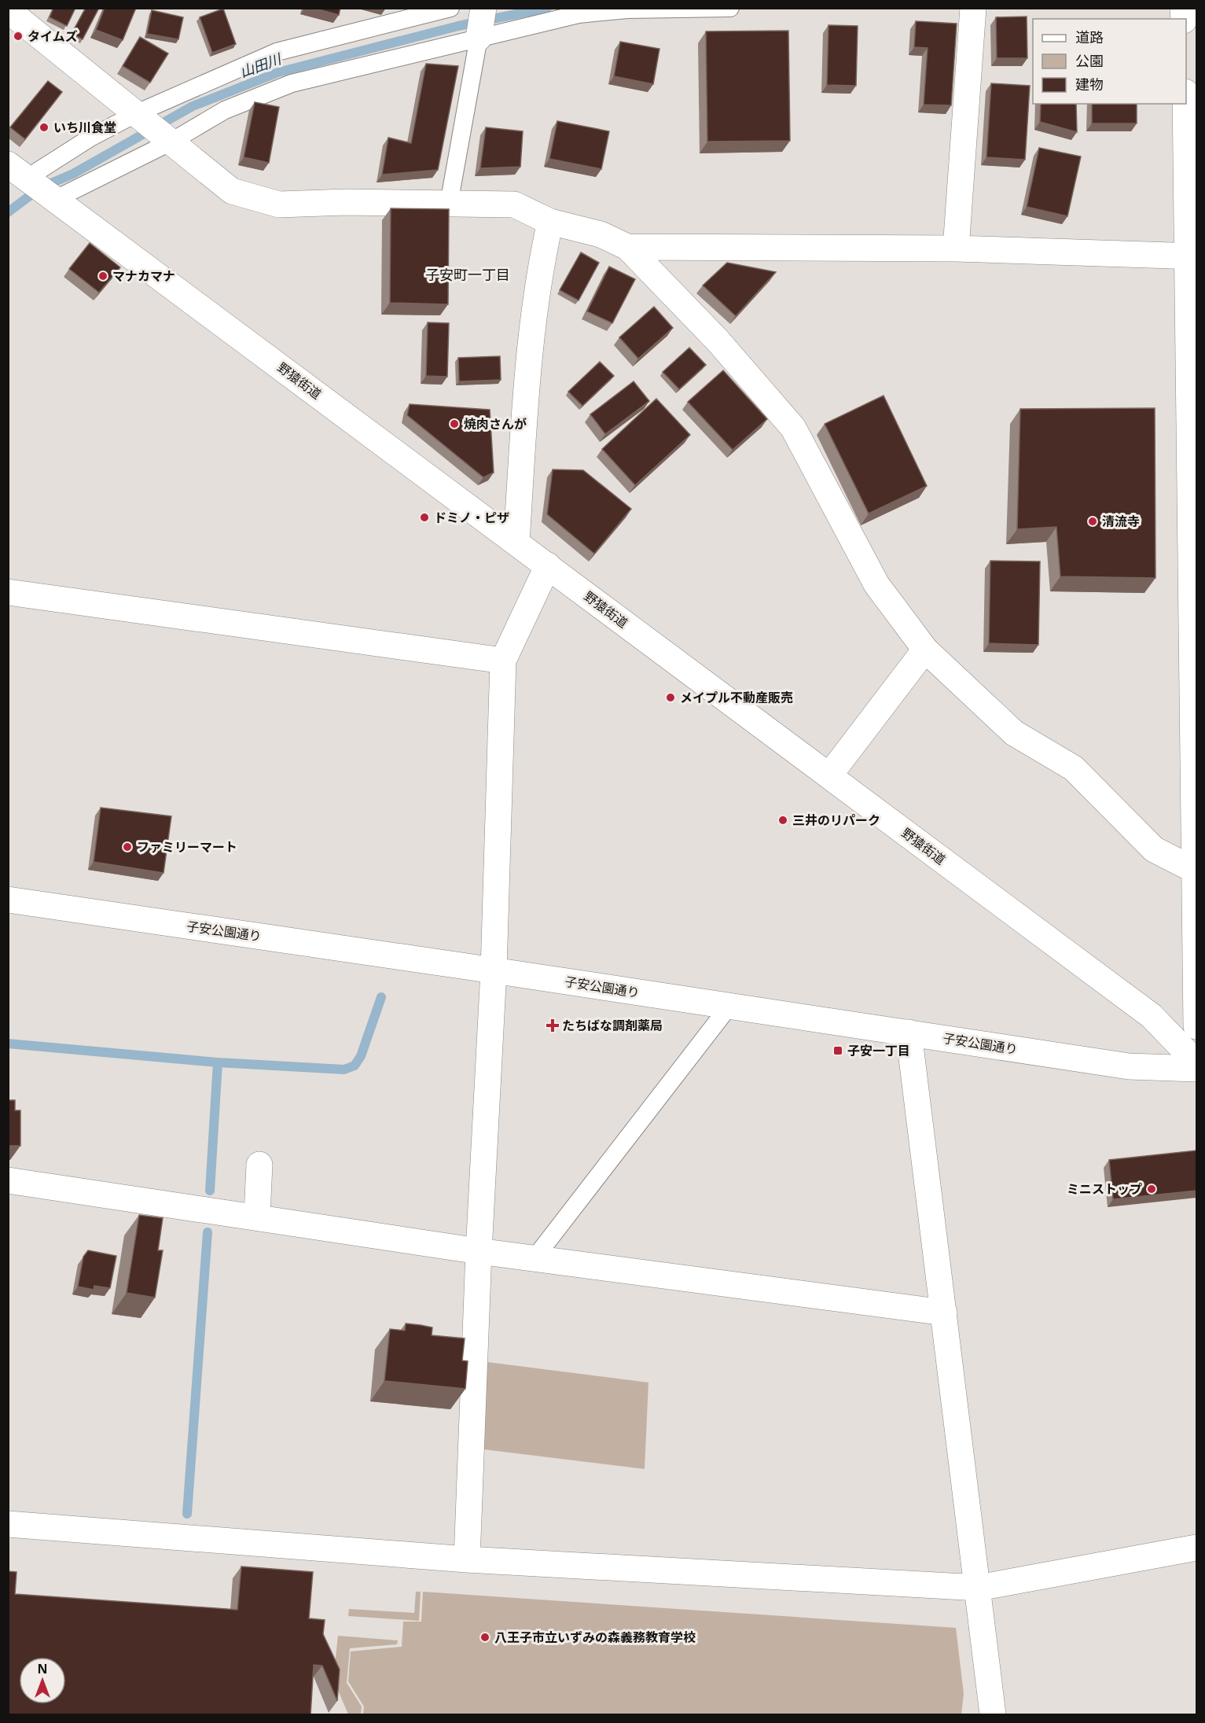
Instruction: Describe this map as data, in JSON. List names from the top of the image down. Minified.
{"streets":{"street":["野猿街道","子安公園通り"]},"districts":["子安町一丁目"],"water":["山田川"],"places":{"other":["タイムズ","いち川食堂","マナカマナ","焼肉さんが","ドミノ・ピザ","清流寺","メイプル不動産販売","三井のリパーク","ファミリーマート","ミニストップ","八王子市立いずみの森義務教育学校"],"health":["たちばな調剤薬局"],"transit":["子安一丁目"]},"legend":["道路","公園","建物"],"north":"top"}
